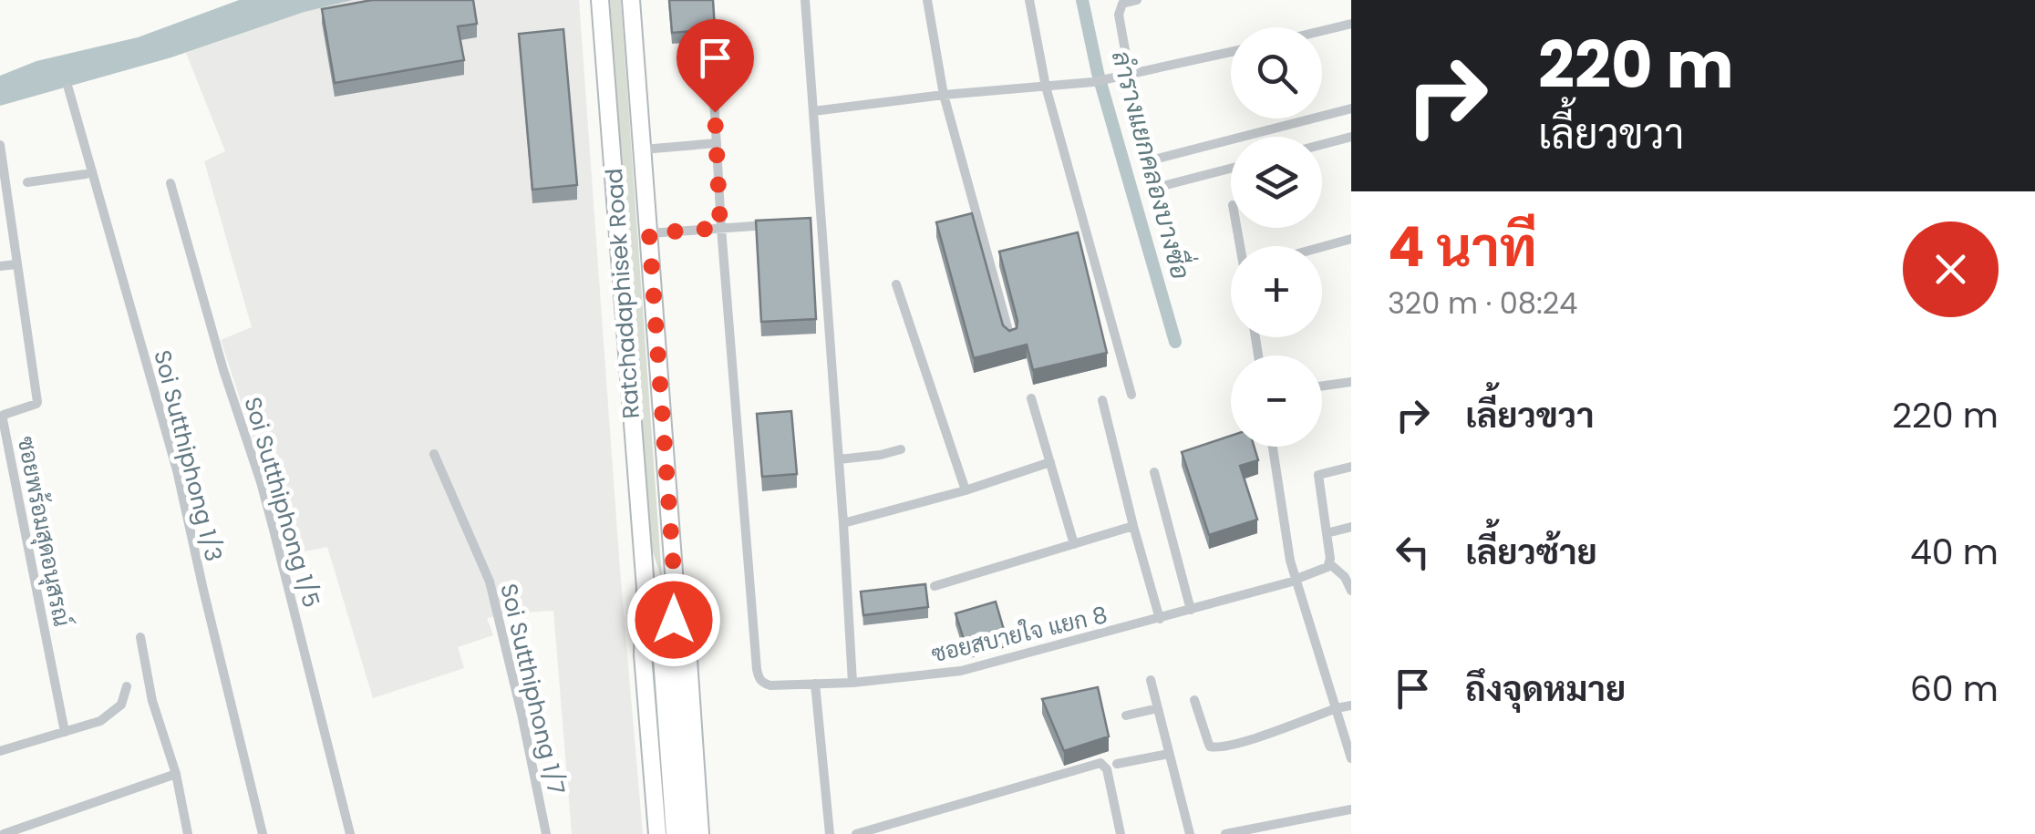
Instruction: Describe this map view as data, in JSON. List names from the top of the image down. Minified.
{"streets":{"main road":["Ratchadaphisek Road"],"street":["Soi Sutthiphong 1/3","Soi Sutthiphong 1/5","ซอยพร้อมสุดอนุสรณ์","ซอยสบายใจ แยก 8","Soi Sutthiphong 1/7"]},"water":["ลำรางแยกคลองบางซื่อ"],"page":{"turn":["220 m","เลี้ยวขวา"],"map_buttons":["+","−"],"heading":["4 นาที","320 m · 08:24"],"list":[{"name":"เลี้ยวขวา","value":"220 m"},{"name":"เลี้ยวซ้าย","value":"40 m"},{"name":"ถึงจุดหมาย","value":"60 m"}]}}
